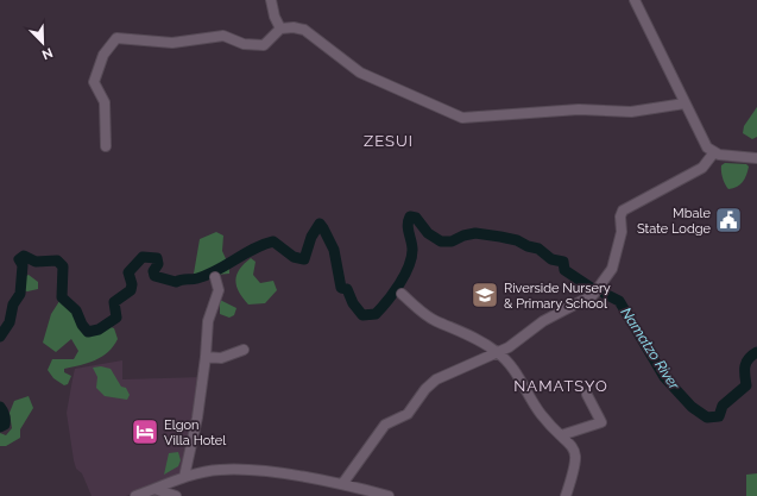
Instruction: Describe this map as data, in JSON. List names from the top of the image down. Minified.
{"districts":["ZESUI","NAMATSYO"],"water":["Namatzo River"],"places":{"public building":["Mbale State Lodge"],"school or university":["Riverside Nursery & Primary School"],"hotel":["Elgon Villa Hotel"]},"north":"bottom right"}
